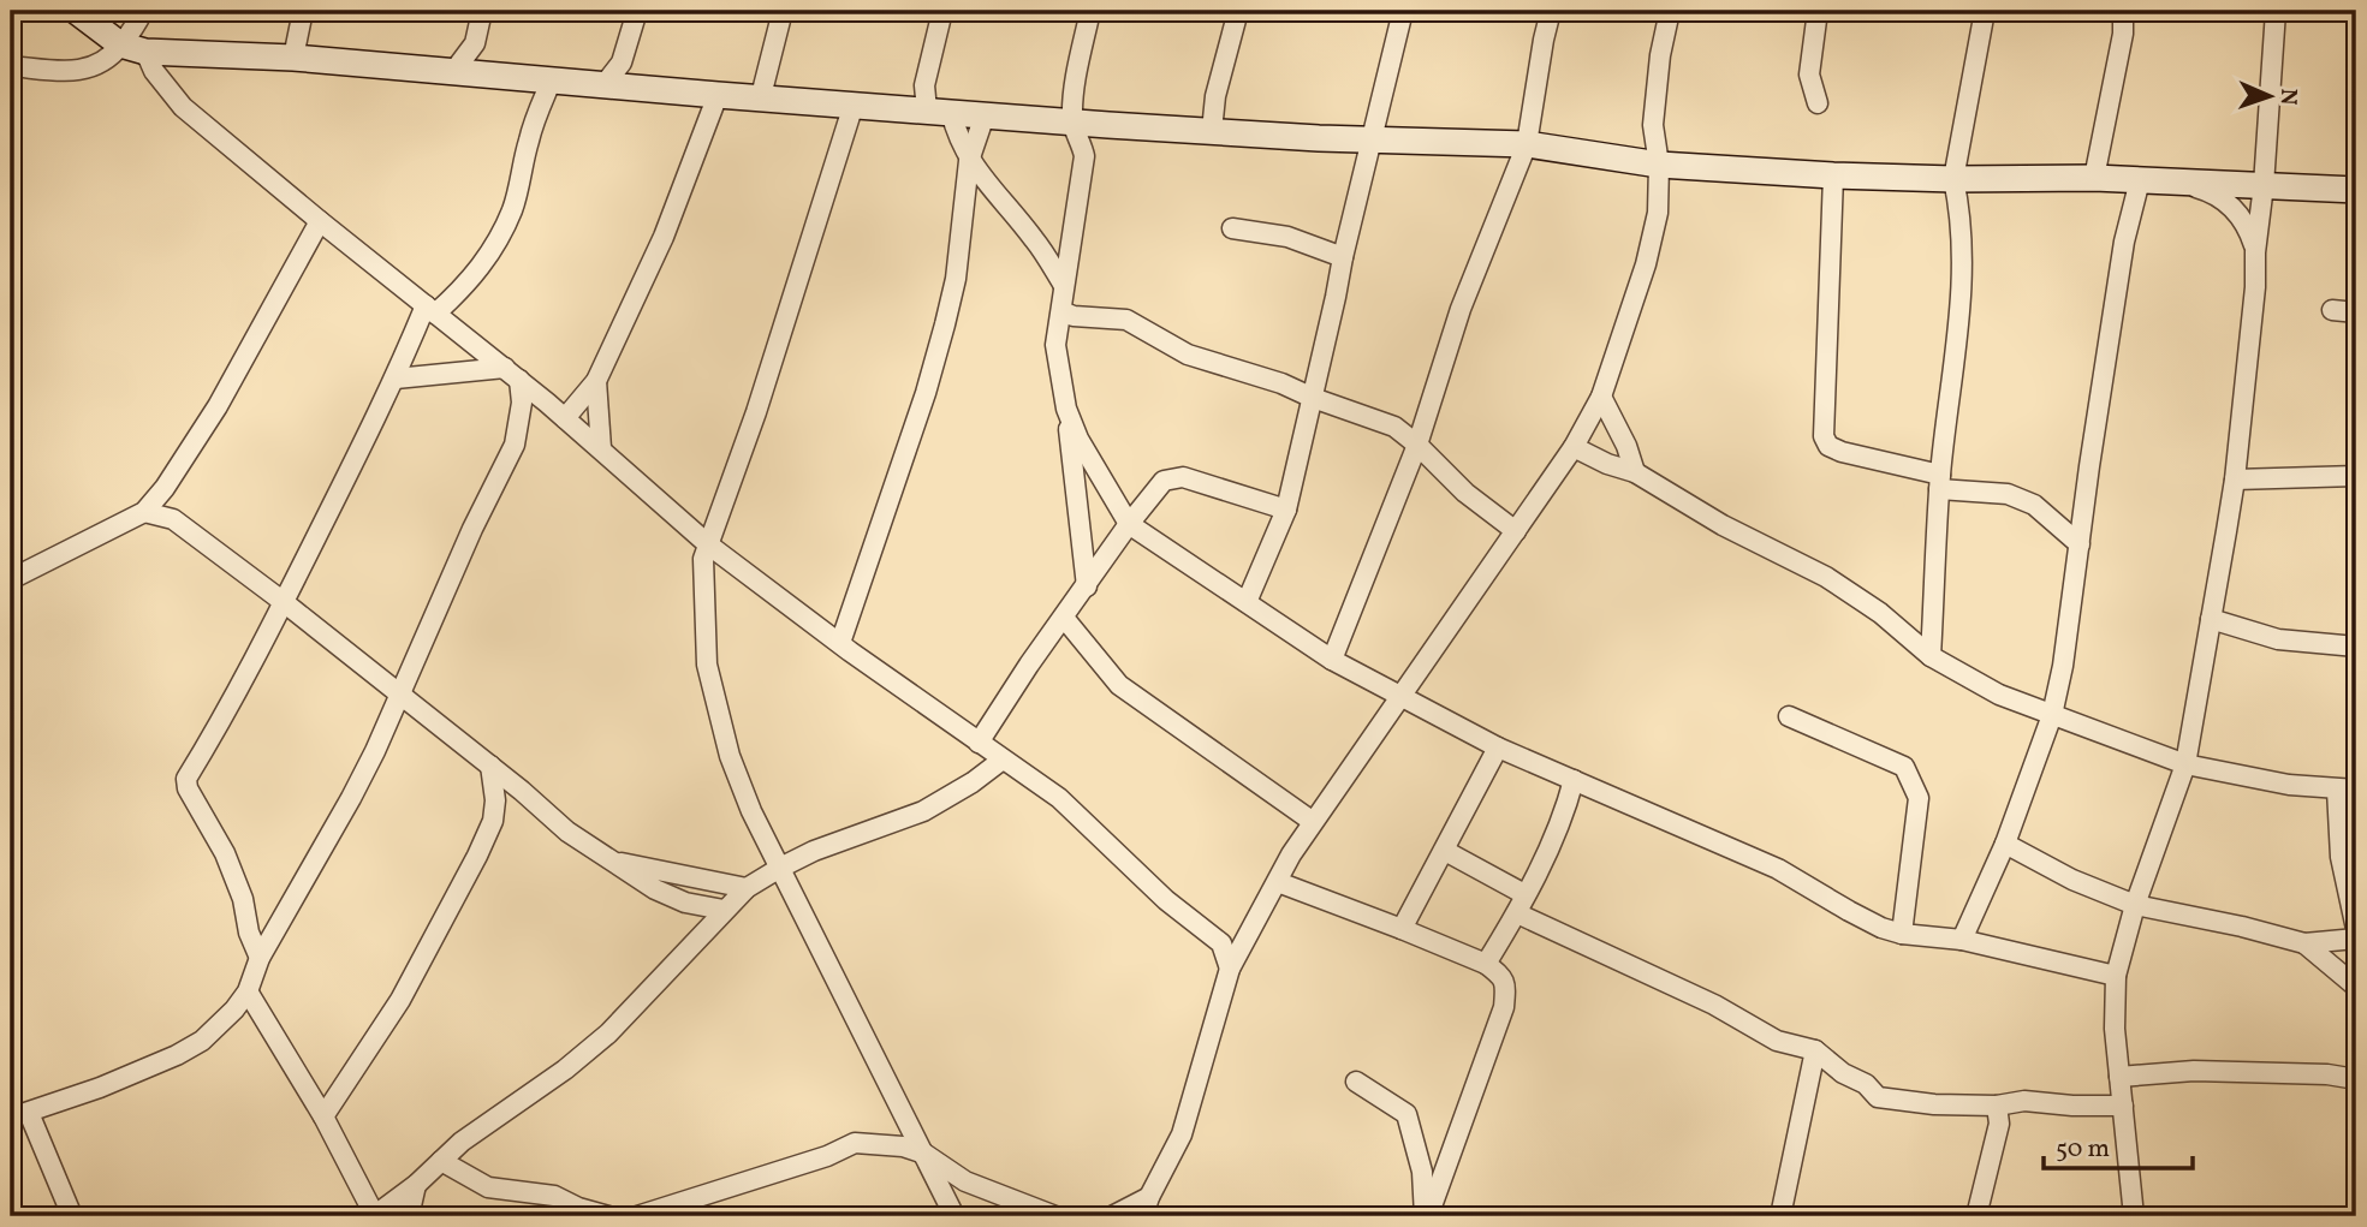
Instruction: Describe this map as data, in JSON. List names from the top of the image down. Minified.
{"scale_bar":"50 m","north":"right"}
